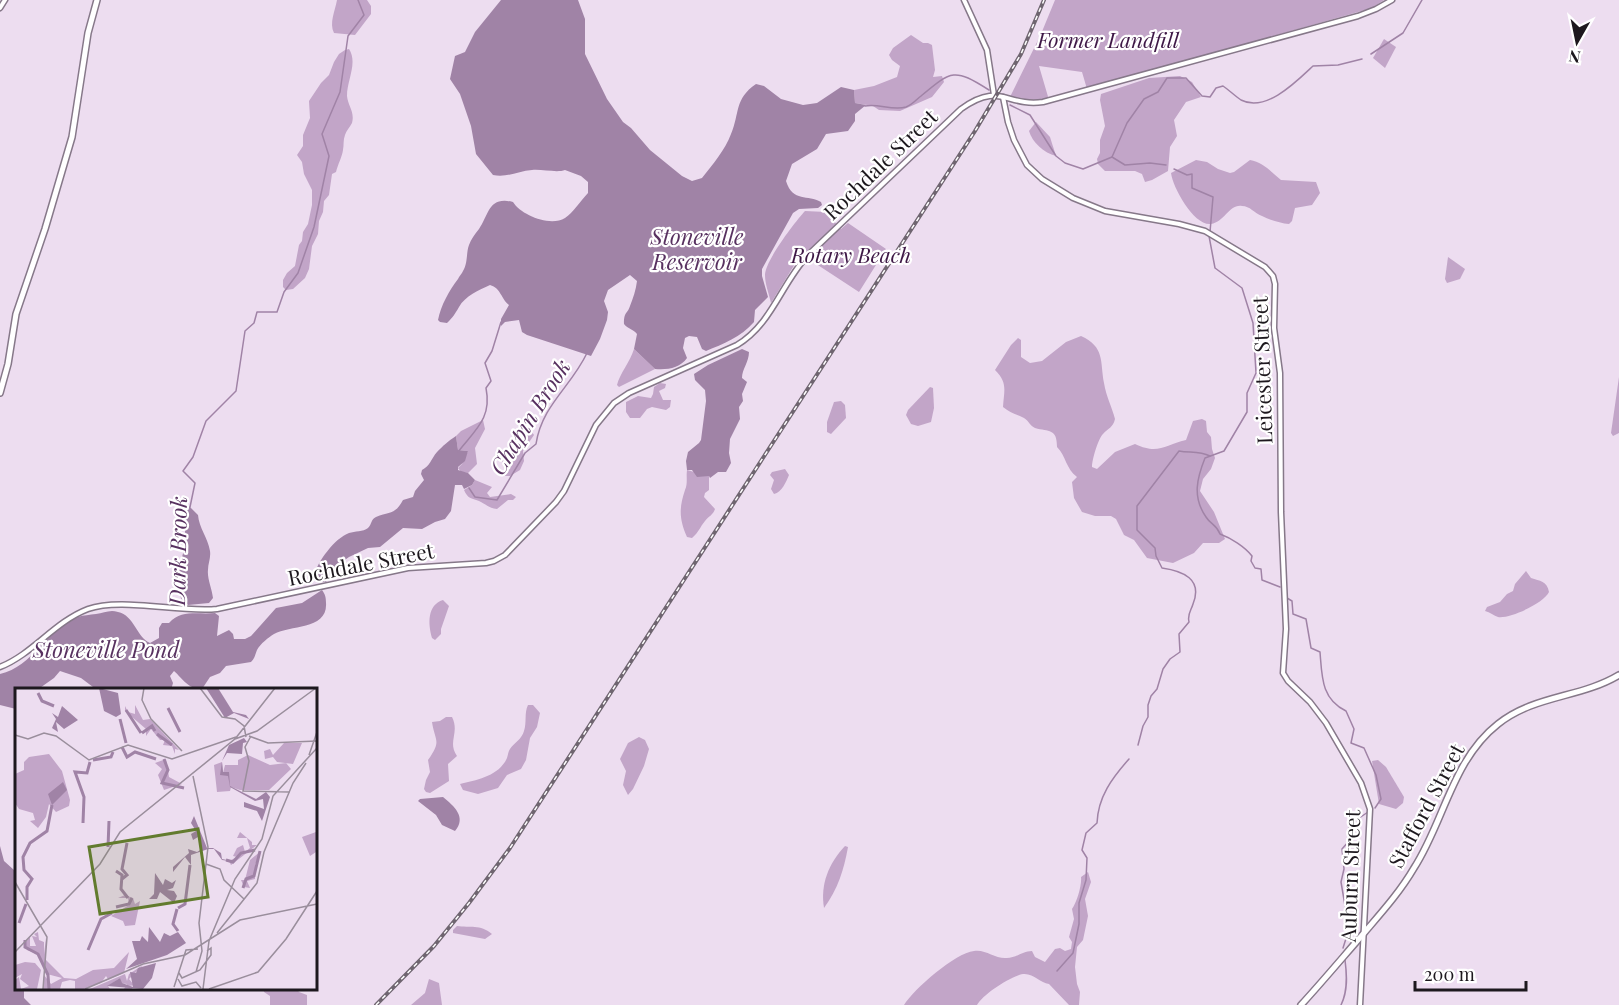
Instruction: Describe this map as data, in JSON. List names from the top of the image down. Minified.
{"streets":{"main road":["Stafford Street"],"street":["Rochdale Street","Leicester Street","Auburn Street"]},"crossings":[["Leicester Street","Auburn Street"],["Stafford Street","Auburn Street"]],"water":["Stoneville Reservoir","Chapin Brook","Dark Brook","Stoneville Pond"],"parks":["Former Landfill","Rotary Beach"],"scale_bar":"200 m","north":"bottom"}
